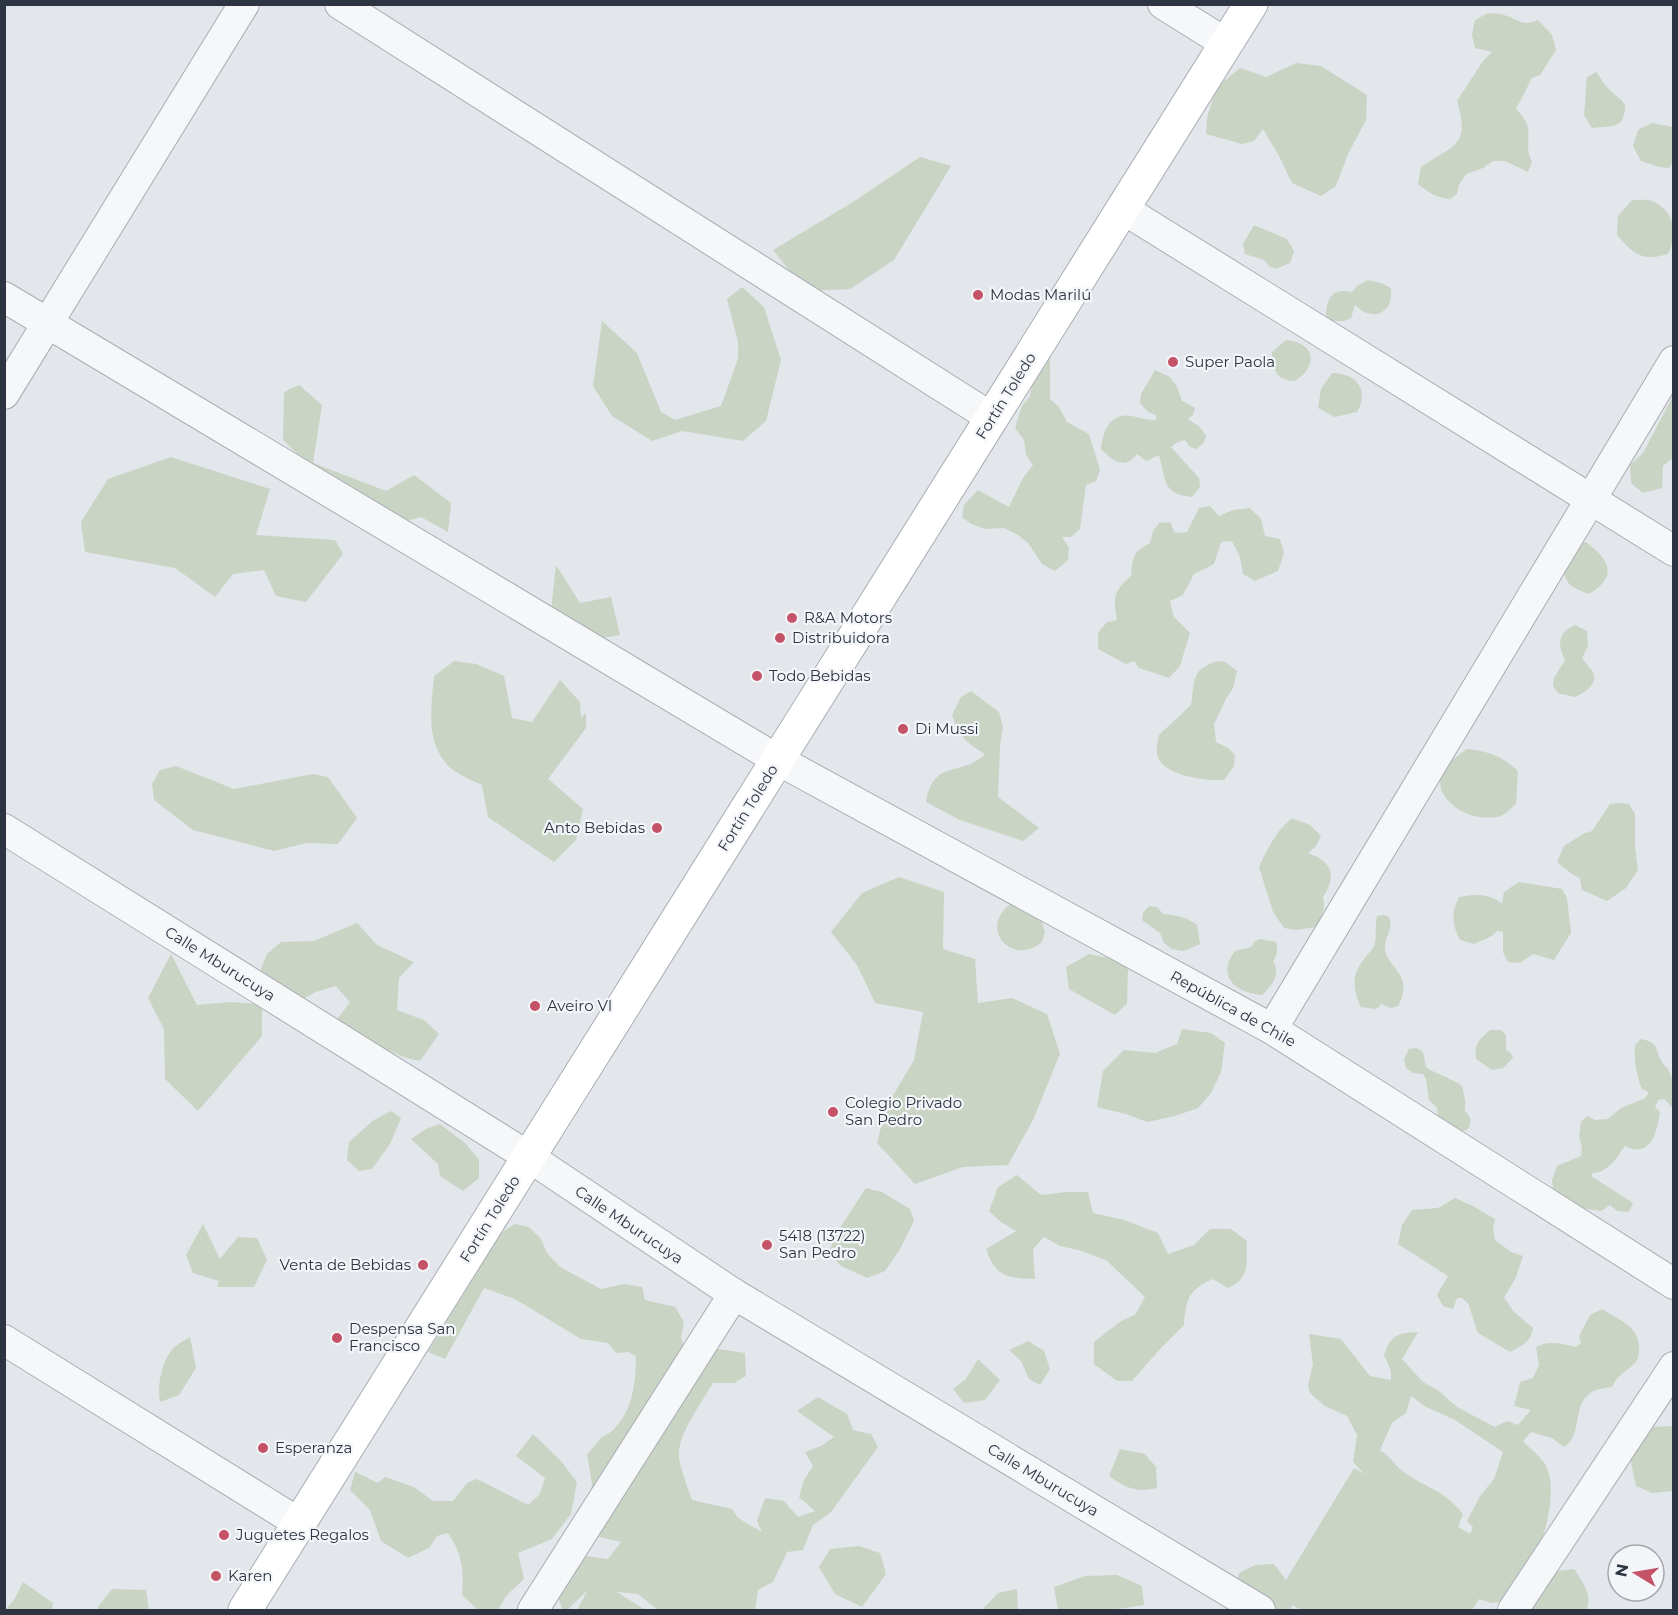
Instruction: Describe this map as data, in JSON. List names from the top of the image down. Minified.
{"streets":{"street":["Fortín Toledo","Calle Mburucuya","República de Chile"]},"crossings":[["Fortín Toledo","Calle Mburucuya"],["Fortín Toledo","República de Chile"]],"places":["Modas Marilú","Super Paola","R&A Motors","Distribuidora","Todo Bebidas","Di Mussi","Anto Bebidas","Aveiro VI","Colegio Privado San Pedro","5418 (13722) San Pedro","Venta de Bebidas","Despensa San Francisco","Esperanza","Juguetes Regalos","Karen"],"north":"left"}
